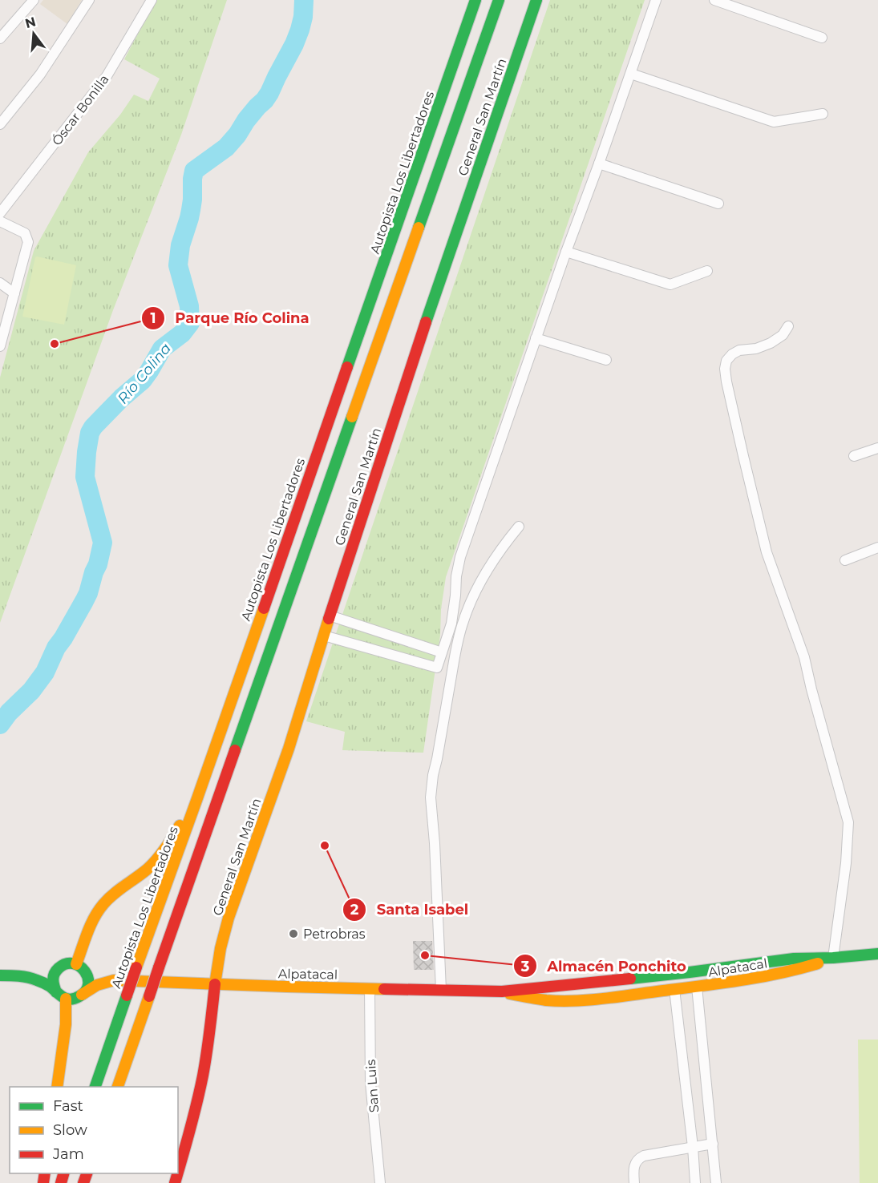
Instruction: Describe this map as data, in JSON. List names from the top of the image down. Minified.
{"streets":{"main road":["General San Martín","Autopista Los Libertadores","Alpatacal"],"street":["Óscar Bonilla","San Luis"]},"crossings":[["General San Martín","Alpatacal"],["Alpatacal","San Luis"]],"water":["Río Colina"],"places":["Parque Río Colina","Santa Isabel","Petrobras","Almacén Ponchito"],"legend":["Fast","Slow","Jam"],"north":"top"}
